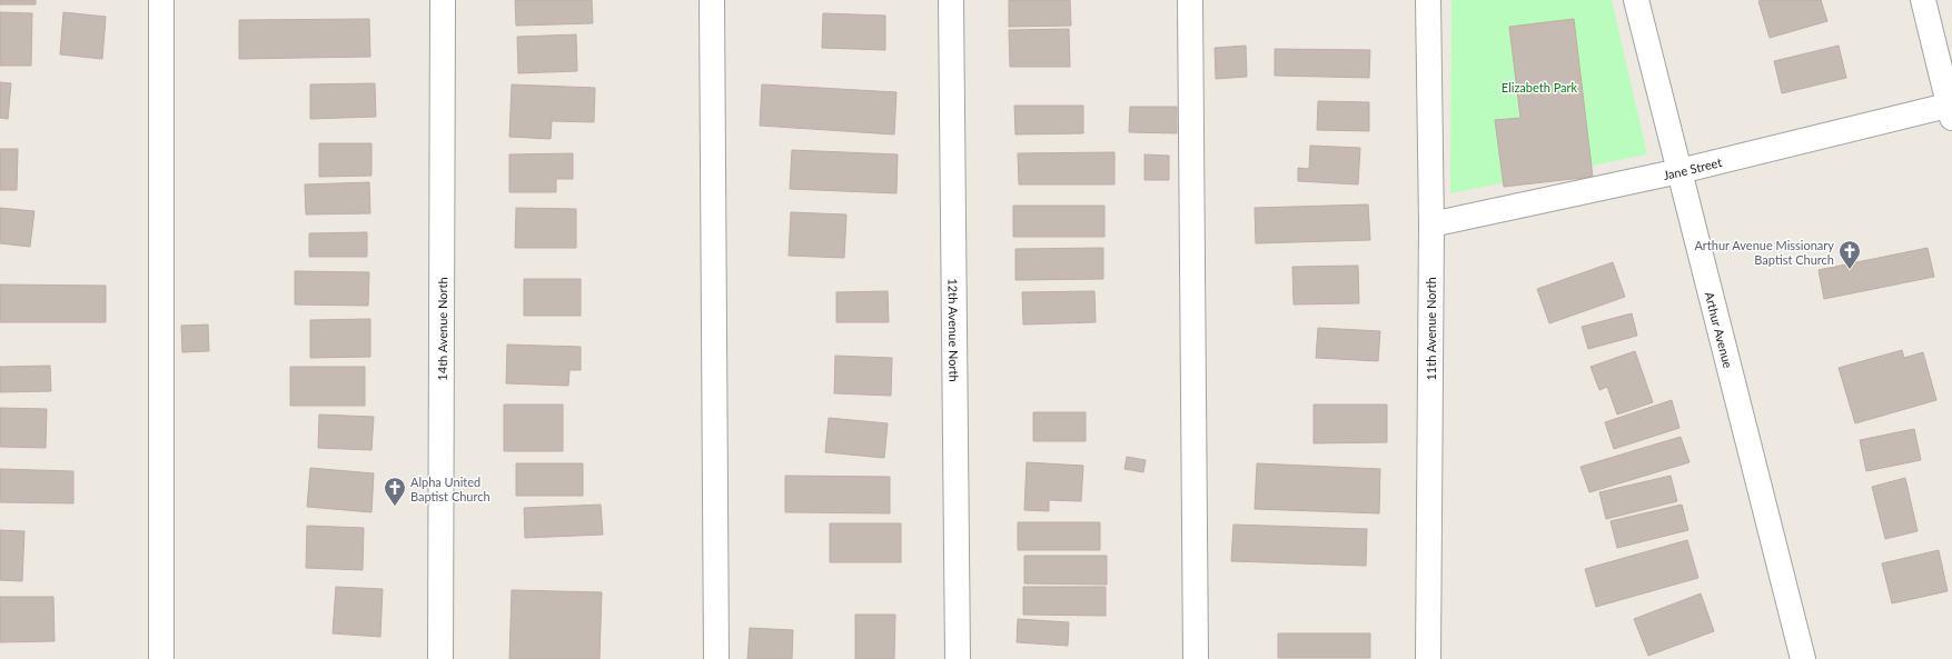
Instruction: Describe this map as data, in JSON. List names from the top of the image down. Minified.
{"streets":{"street":["Jane Street","14th Avenue North","11th Avenue North","Arthur Avenue","12th Avenue North"]},"crossings":[["Jane Street","11th Avenue North"],["Jane Street","Arthur Avenue"]],"parks":["Elizabeth Park"],"places":{"church":["Arthur Avenue Missionary Baptist Church","Alpha United Baptist Church"]}}
